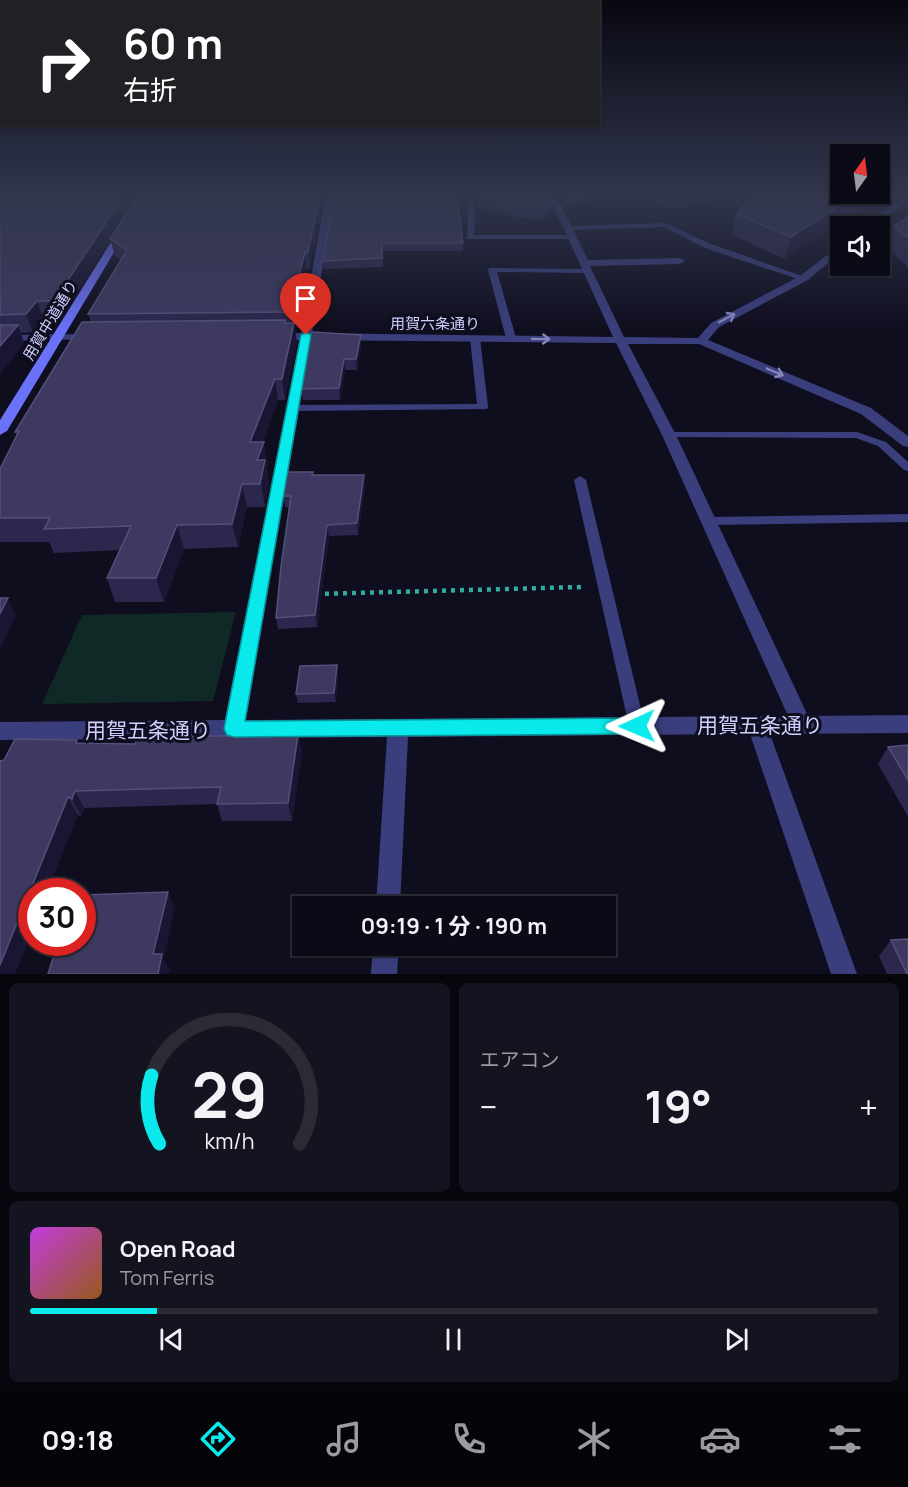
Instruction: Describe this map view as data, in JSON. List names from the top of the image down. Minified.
{"streets":{"street":["用賀中道通り","用賀六条通り","用賀五条通り"]},"north":"top","page":{"turn":["60 m","右折"],"limit":"30","trip":"09:19 · 1 分 · 190 m","tile":"エアコン","heat":["−","19°","+"],"song":["Open Road","Tom Ferris"],"tabs":"09:18","gauge":["29","km/h"]}}
